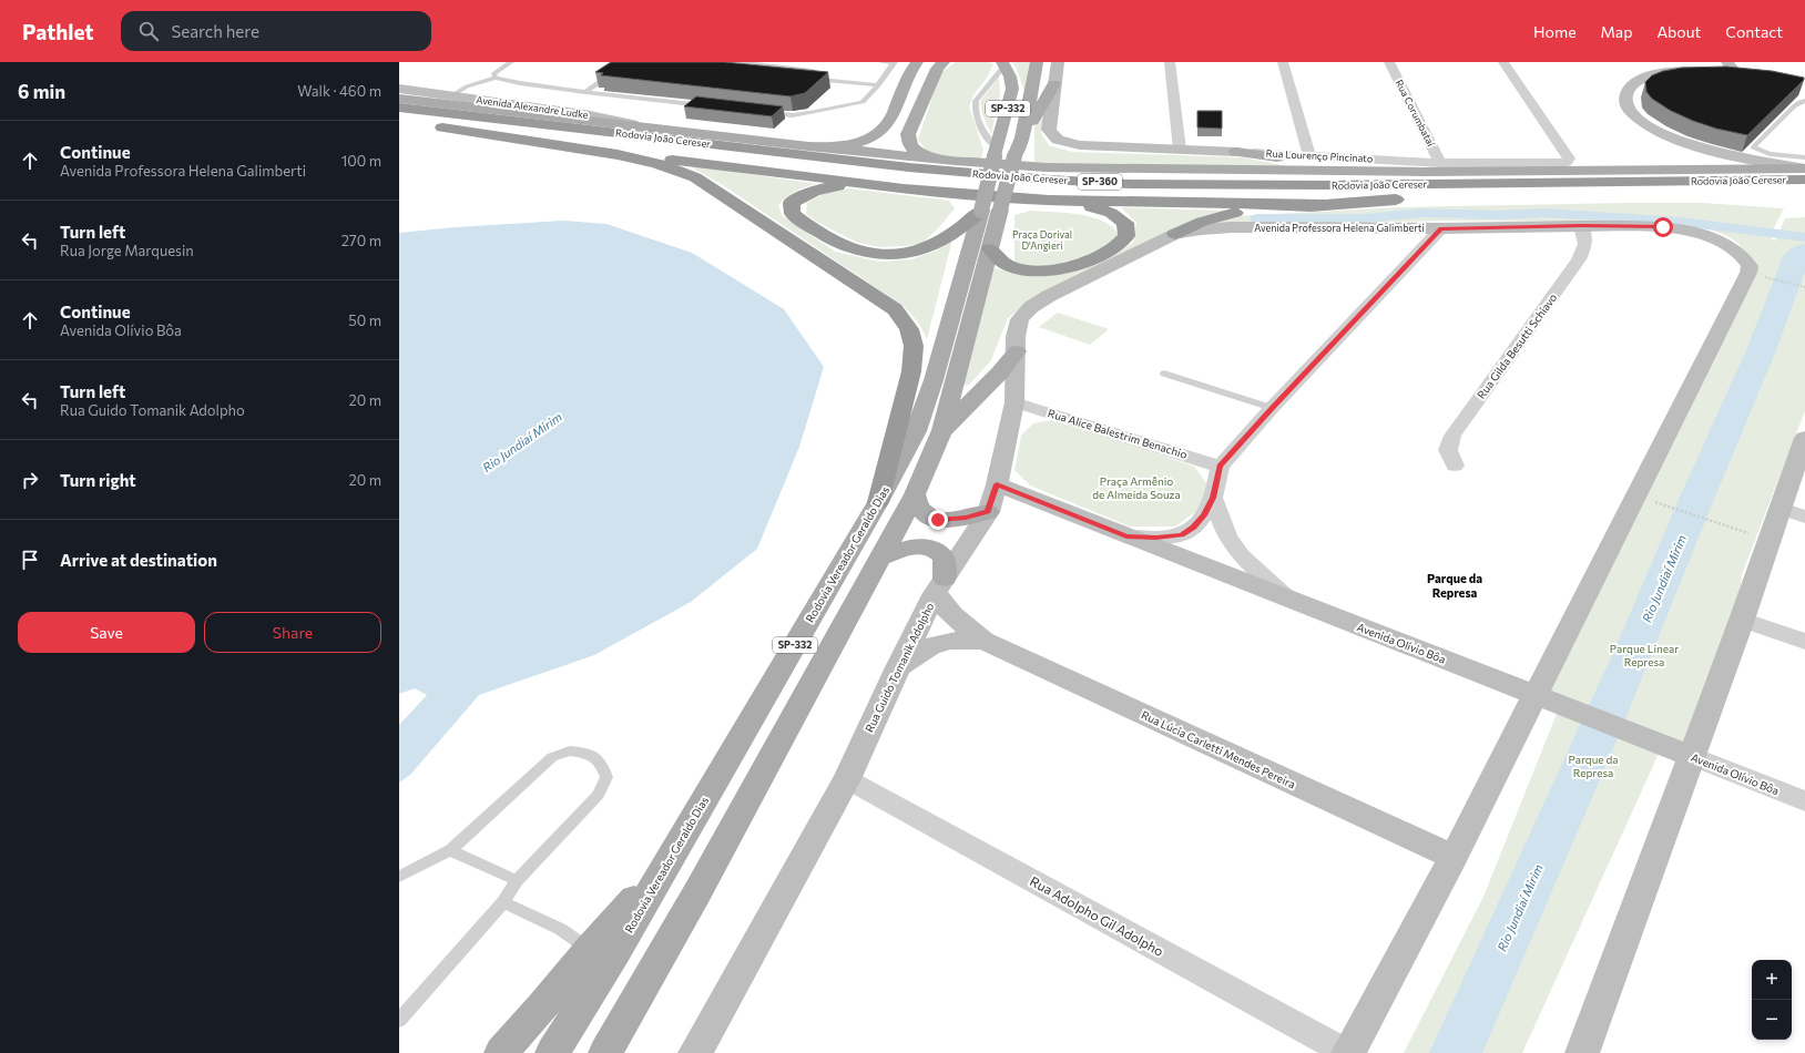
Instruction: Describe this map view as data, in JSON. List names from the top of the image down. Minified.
{"streets":{"highway":["Rodovia João Cereser","SP-360"],"main road":["SP-332","Rodovia Vereador Geraldo Dias"],"street":["Avenida Alexandre Ludke","Rua Corumbataí","Rua Lourenço Pincinato","Avenida Professora Helena Galimberti","Rua Gilda Besutti Schiavo","Rua Alice Balestrim Benachio","Avenida Olívio Bôa","Rua Guido Tomanik Adolpho","Rua Lúcia Carletti Mendes Pereira","Rua Adolpho Gil Adolpho"]},"crossings":[["Rua Corumbataí","Rua Lourenço Pincinato"],["Avenida Professora Helena Galimberti","Rua Gilda Besutti Schiavo"],["Avenida Professora Helena Galimberti","Avenida Olívio Bôa"],["Avenida Professora Helena Galimberti","Rua Guido Tomanik Adolpho"],["Avenida Professora Helena Galimberti","Rua Lúcia Carletti Mendes Pereira"],["Avenida Professora Helena Galimberti","Rua Adolpho Gil Adolpho"],["Rua Alice Balestrim Benachio","Rua Guido Tomanik Adolpho"],["Avenida Olívio Bôa","Rua Guido Tomanik Adolpho"],["Rua Guido Tomanik Adolpho","Rua Lúcia Carletti Mendes Pereira"],["Rua Guido Tomanik Adolpho","Rua Adolpho Gil Adolpho"]],"districts":["Parque da Represa"],"water":["Rio Jundiaí Mirim"],"parks":["Praça Dorival D'Angieri","Praça Armênio de Almeida Souza","Parque Linear Represa","Parque da Represa"],"page":{"header":"Pathlet","search":"Search here","nav":["Home","Map","About","Contact"],"heading":["6 min","Walk · 460 m"],"list":[["Continue","Avenida Professora Helena Galimberti","100 m"],["Turn left","Rua Jorge Marquesin","270 m"],["Continue","Avenida Olívio Bôa","50 m"],["Turn left","Rua Guido Tomanik Adolpho","20 m"],["Turn right","20 m"],"Arrive at destination"],"buttons":["Save","Share"],"map_buttons":["+","−"]}}
